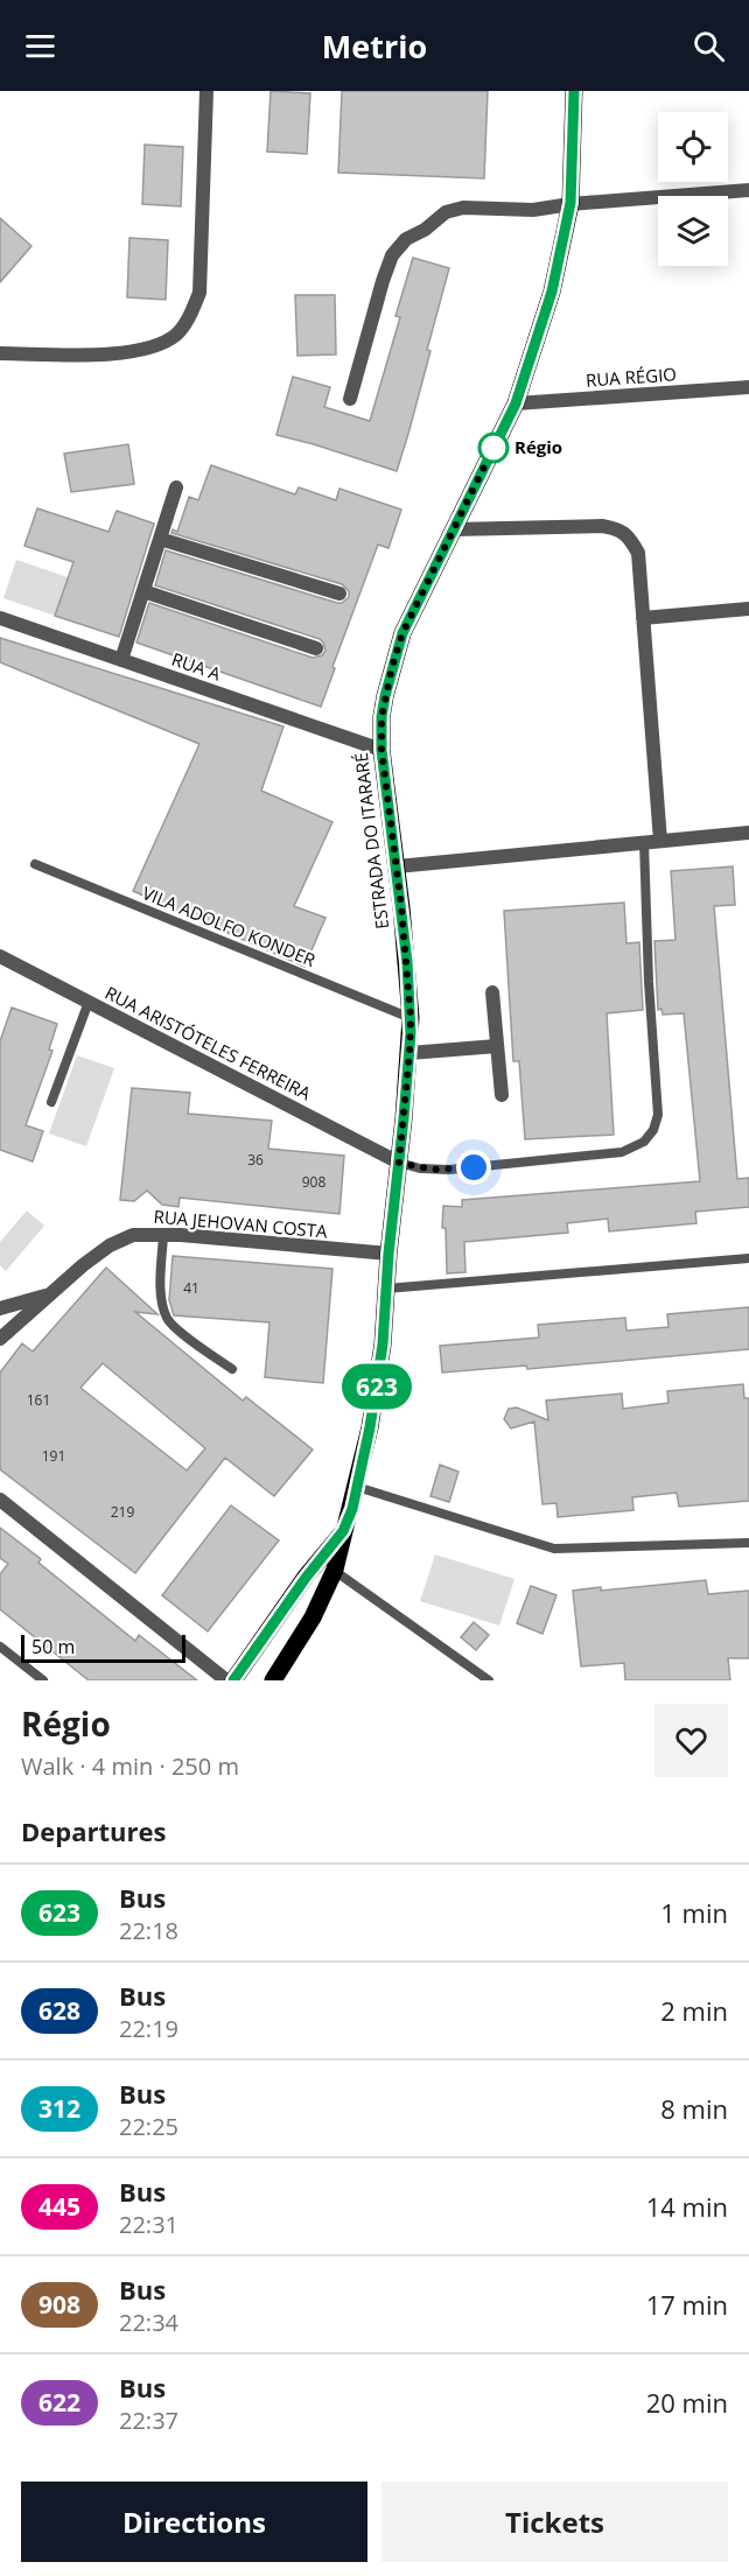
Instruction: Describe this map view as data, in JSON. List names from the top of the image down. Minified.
{"streets":{"main road":["ESTRADA DO ITARARÉ"],"street":["RUA RÉGIO","RUA A","RUA ARISTÓTELES FERREIRA","RUA JEHOVAN COSTA"],"lane":["VILA ADOLFO KONDER"]},"crossings":[["RUA RÉGIO","ESTRADA DO ITARARÉ"],["RUA A","ESTRADA DO ITARARÉ"],["ESTRADA DO ITARARÉ","VILA ADOLFO KONDER"],["ESTRADA DO ITARARÉ","RUA ARISTÓTELES FERREIRA"],["ESTRADA DO ITARARÉ","RUA JEHOVAN COSTA"]],"places":["Régio"],"lines":["bus line 623"],"house_numbers":["36","908","41","161","191","219"],"scale_bar":"50 m","page":{"header":"Metrio","on_map":"623","scale":"50 m","heading":[["Régio","Walk · 4 min · 250 m"],"Departures"],"list":[{"mark":"623","name":"Bus","note":"22:18","value":"1 min"},{"mark":"628","name":"Bus","note":"22:19","value":"2 min"},{"mark":"312","name":"Bus","note":"22:25","value":"8 min"},{"mark":"445","name":"Bus","note":"22:31","value":"14 min"},{"mark":"908","name":"Bus","note":"22:34","value":"17 min"},{"mark":"622","name":"Bus","note":"22:37","value":"20 min"}],"buttons":["Directions","Tickets"]}}
